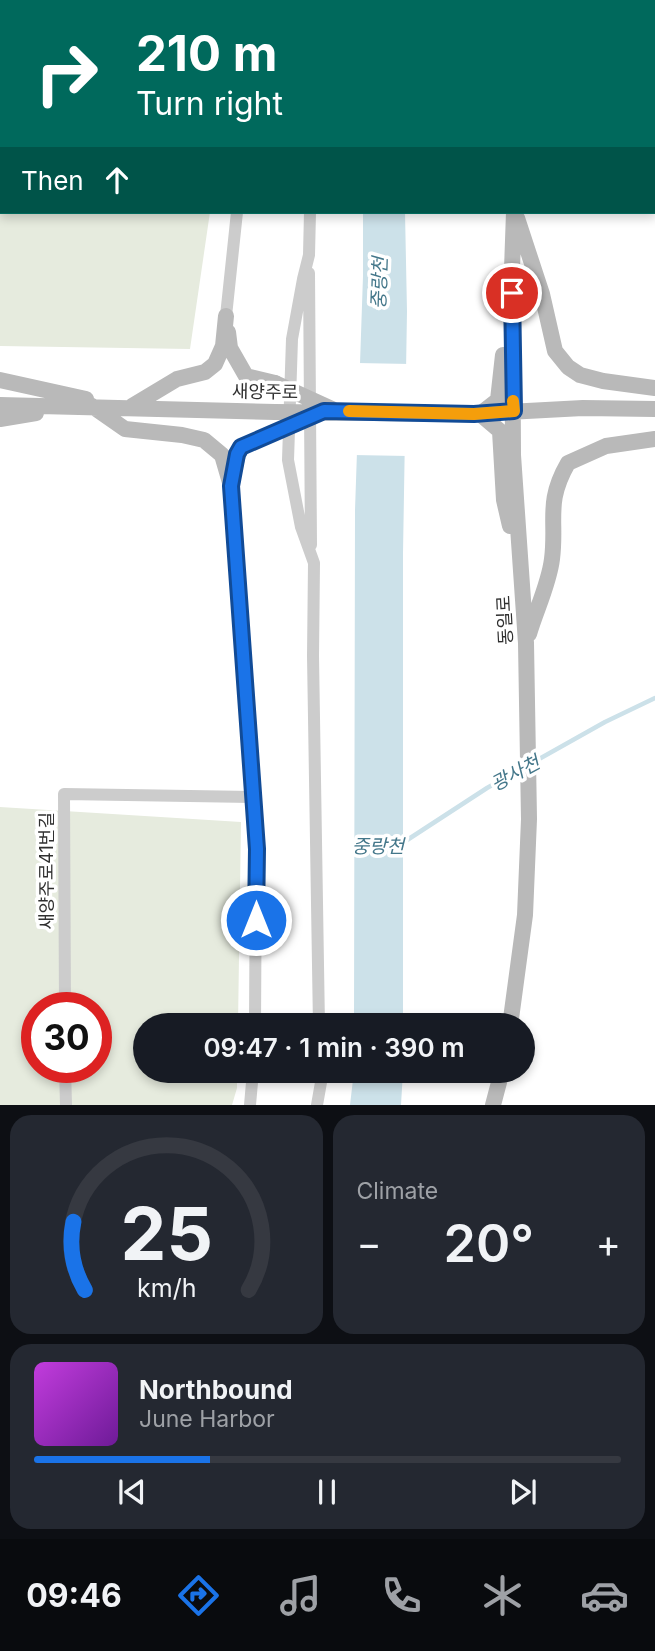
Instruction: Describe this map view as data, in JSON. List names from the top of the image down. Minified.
{"streets":{"street":["새양주로","동일로","새양주로41번길"]},"crossings":[["새양주로","동일로"]],"water":["중랑천","광사천"],"page":{"turn":["210 m","Turn right"],"then":"Then","limit":"30","trip":"09:47 · 1 min · 390 m","tile":"Climate","heat":["−","20°","+"],"song":["Northbound","June Harbor"],"tabs":"09:46","gauge":["25","km/h"]}}
